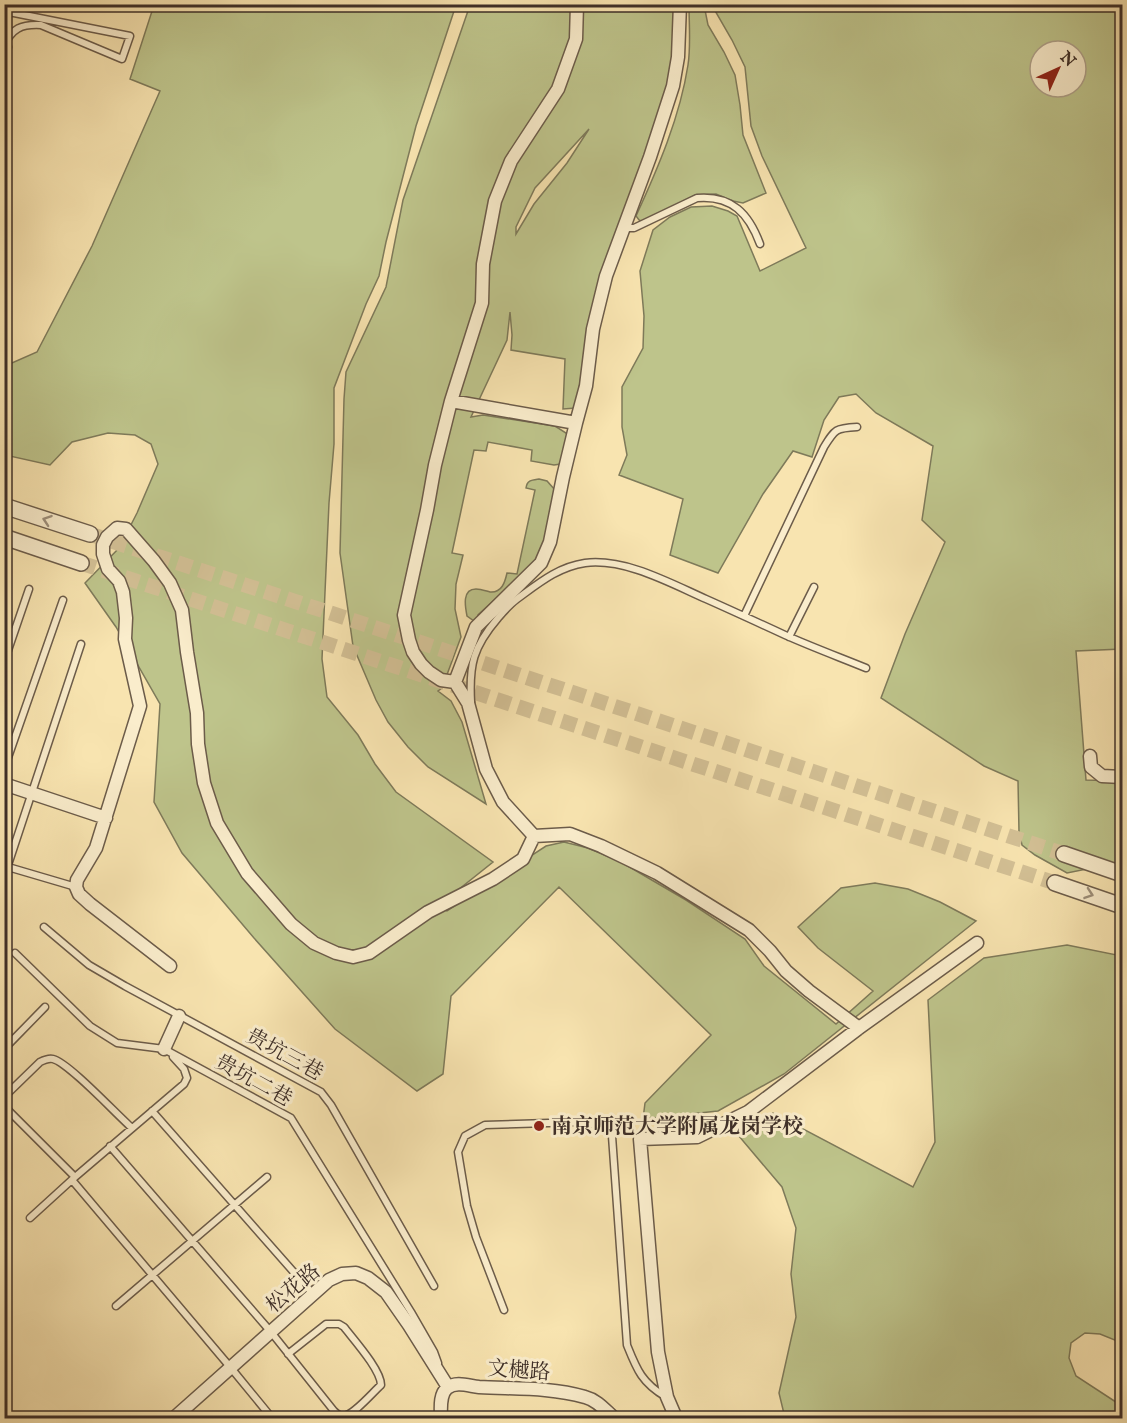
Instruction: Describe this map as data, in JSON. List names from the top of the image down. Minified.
{"streets":{"street":["松花路","文樾路"],"lane":["贵坑三巷","贵坑二巷"]},"crossings":[["贵坑二巷","松花路"],["贵坑二巷","文樾路"],["松花路","文樾路"]],"places":["南京师范大学附属龙岗学校"],"north":"top right"}
